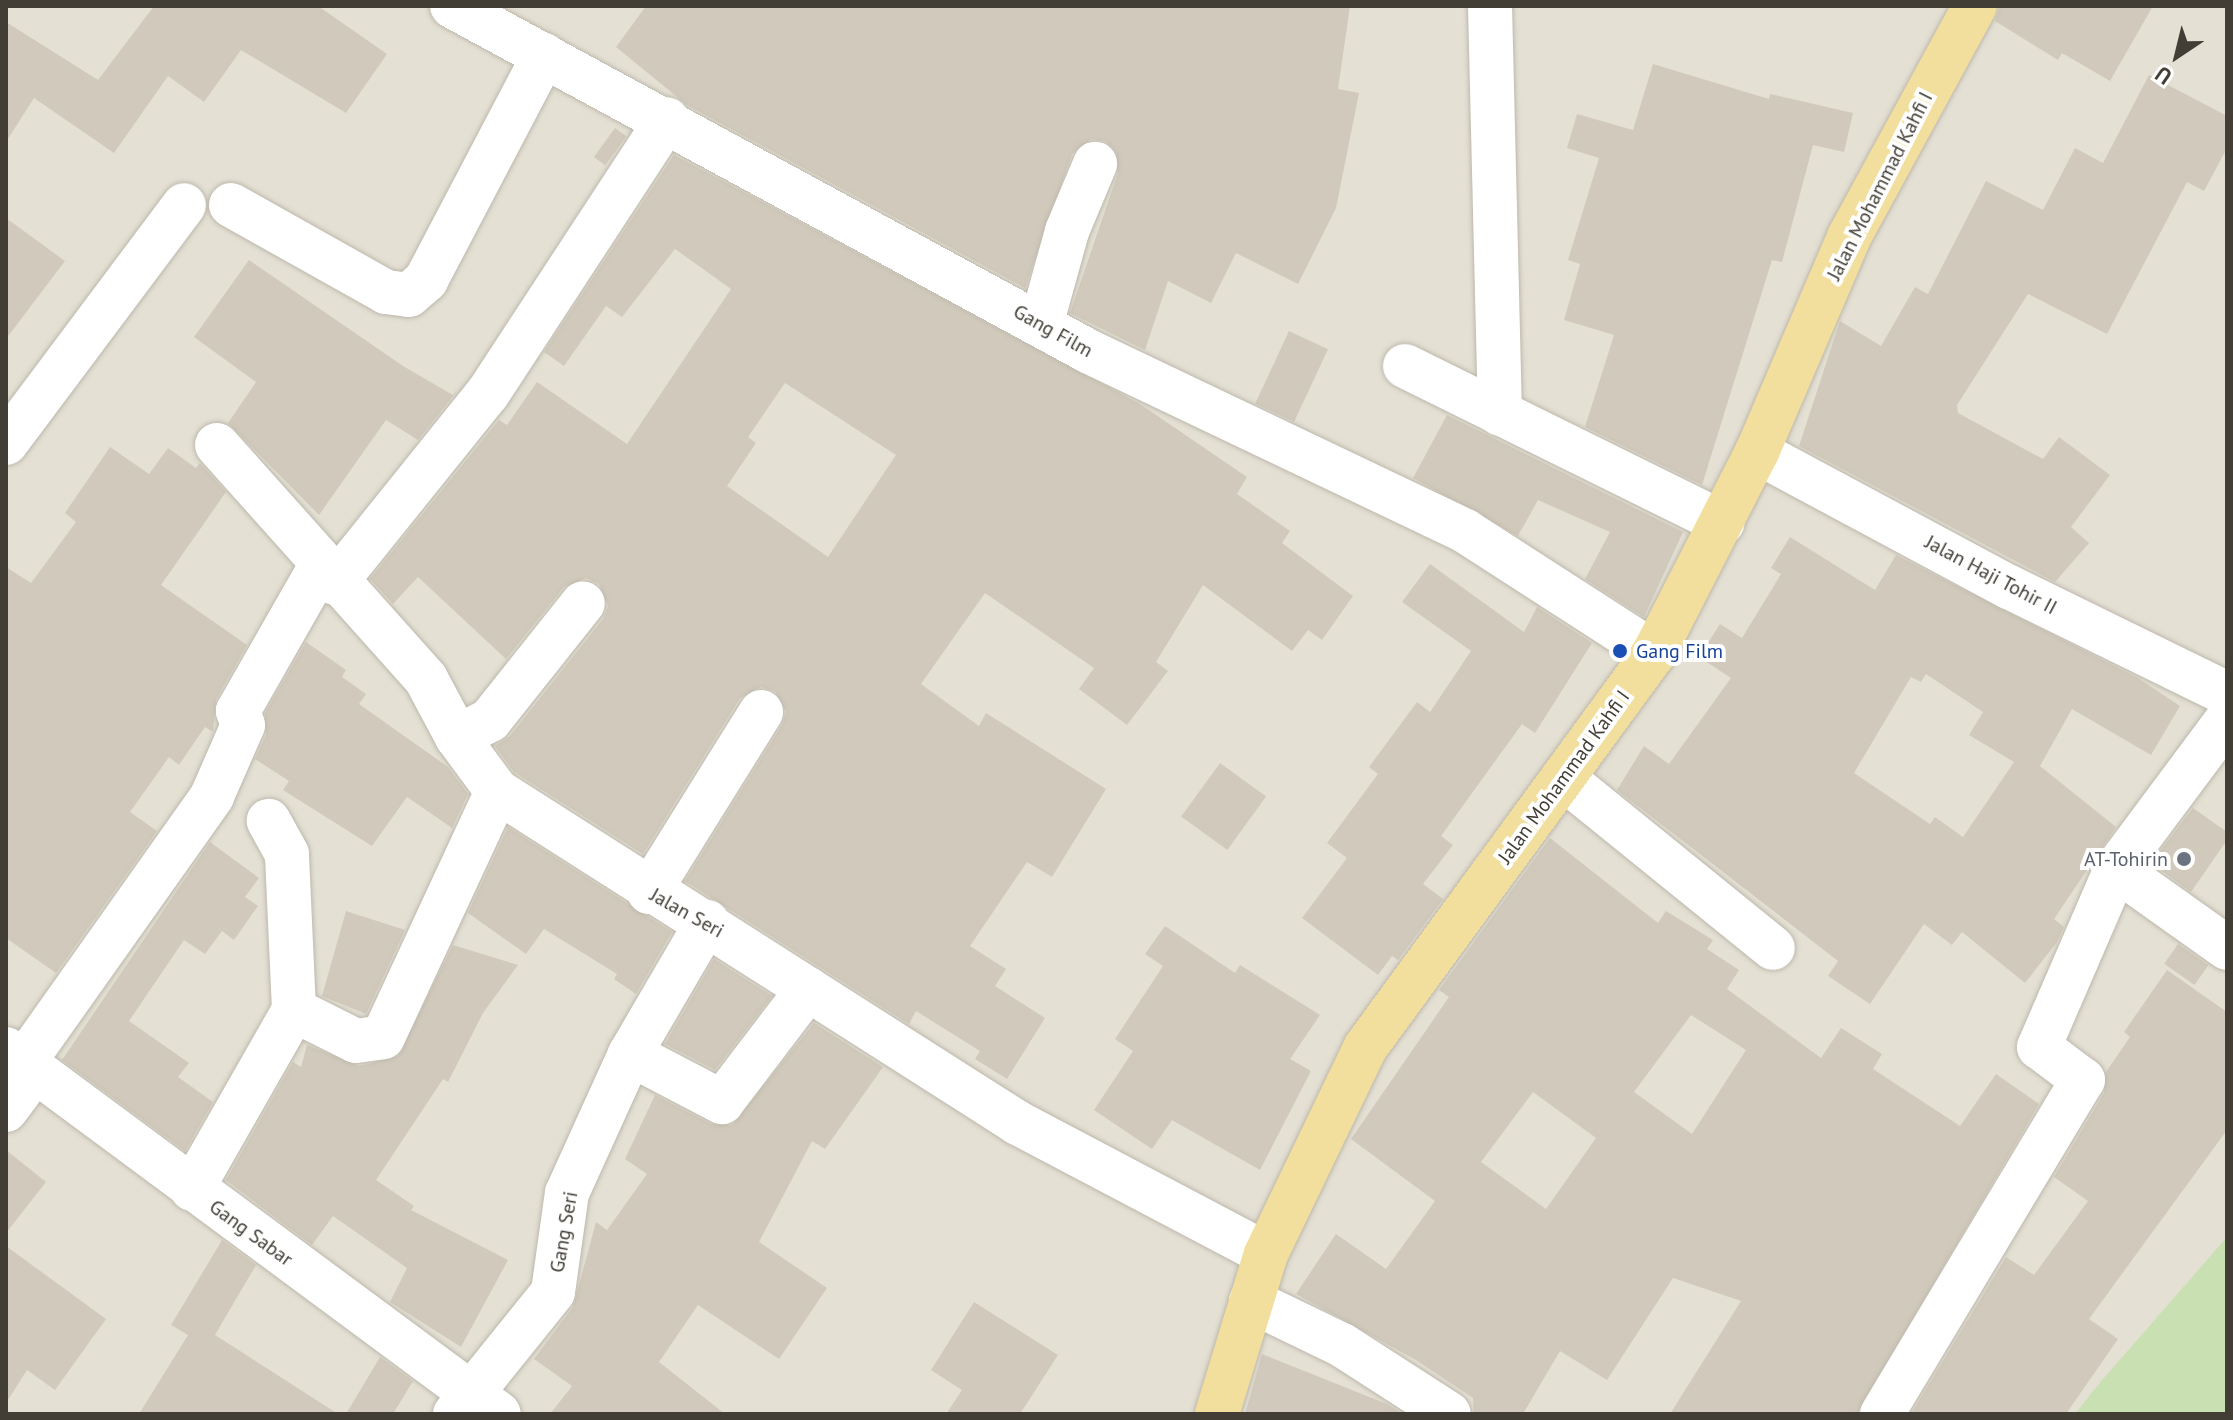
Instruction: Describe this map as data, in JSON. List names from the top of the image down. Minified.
{"streets":{"main road":["Jalan Mohammad Kahfi I"],"street":["Gang Film","Jalan Haji Tohir II","Jalan Seri","Gang Seri","Gang Sabar"]},"crossings":[["Jalan Mohammad Kahfi I","Gang Film"],["Jalan Mohammad Kahfi I","Jalan Haji Tohir II"],["Jalan Mohammad Kahfi I","Jalan Seri"],["Jalan Seri","Gang Seri"],["Gang Seri","Gang Sabar"]],"places":["Gang Film","AT-Tohirin"],"north":"bottom left"}
